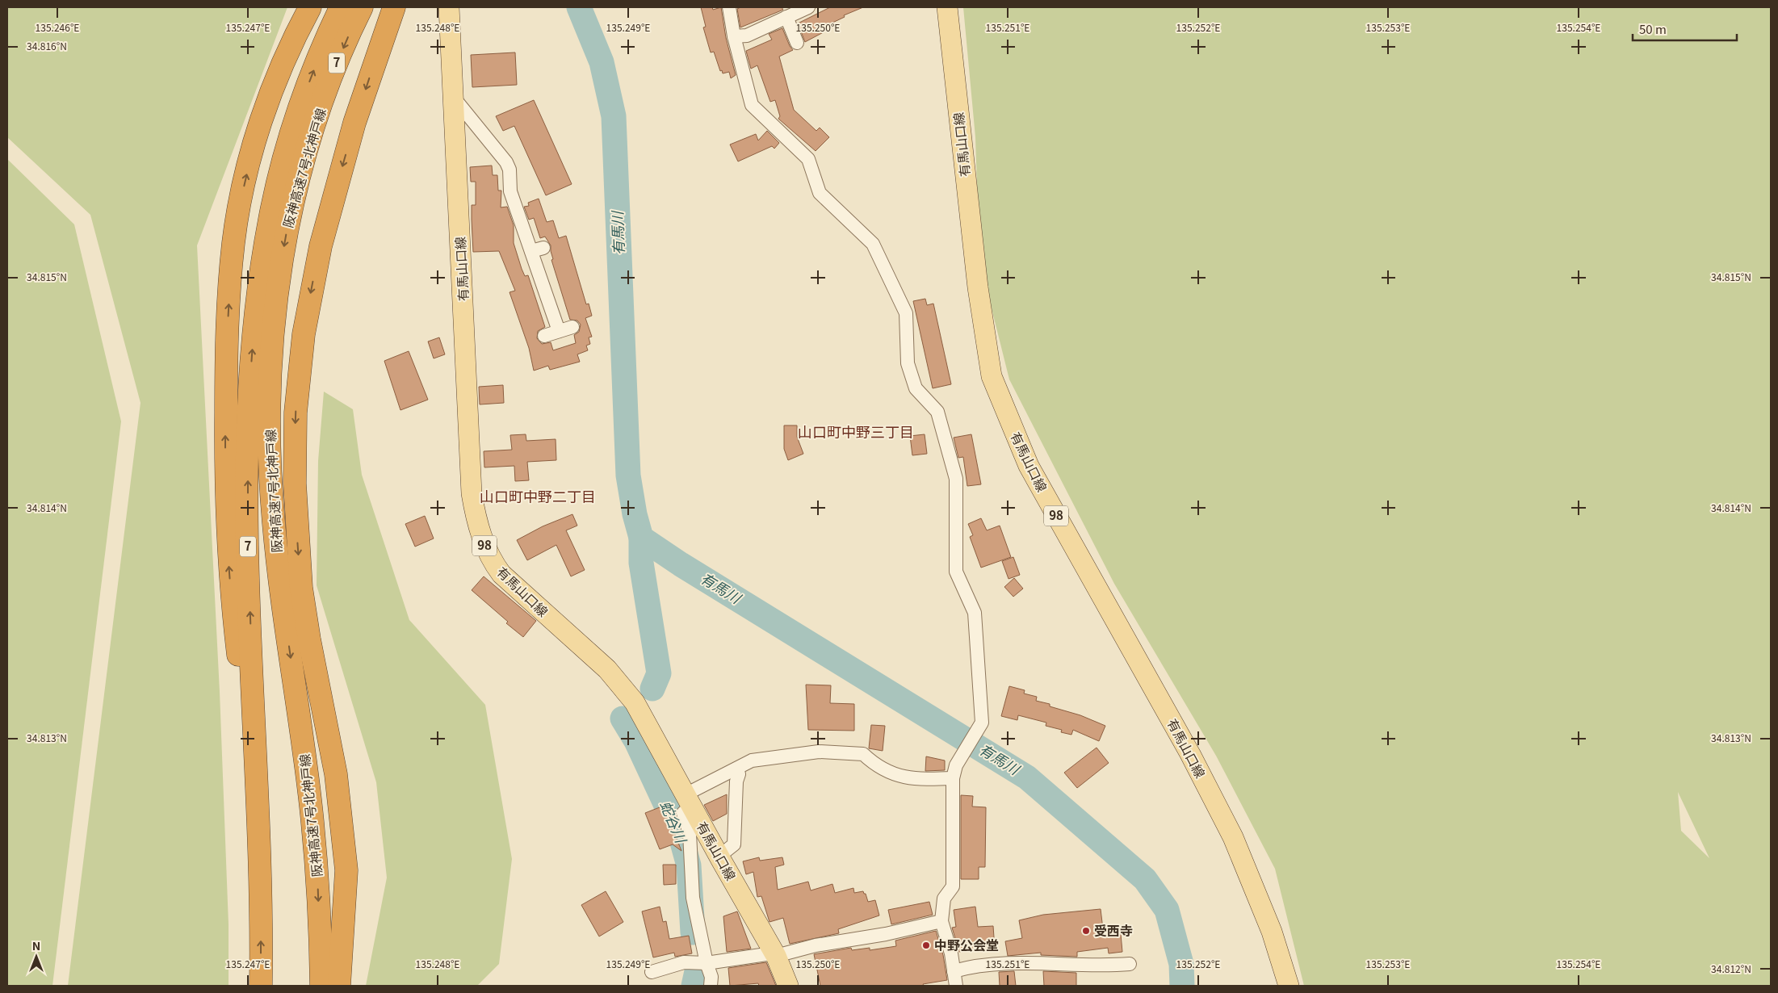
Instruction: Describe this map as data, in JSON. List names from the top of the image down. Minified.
{"streets":{"highway":["7","阪神高速7号北神戸線"],"main road":["有馬山口線","98"]},"districts":["山口町中野三丁目","山口町中野二丁目"],"water":["有馬川","蛇谷川"],"places":["受西寺","中野公会堂"],"scale_bar":"50 m","north":"top","coordinates":["135.246°E","135.247°E","135.248°E","135.249°E","135.250°E","135.251°E","135.252°E","135.253°E","135.254°E","34.816°N","34.815°N","34.814°N","34.813°N","34.812°N"]}
